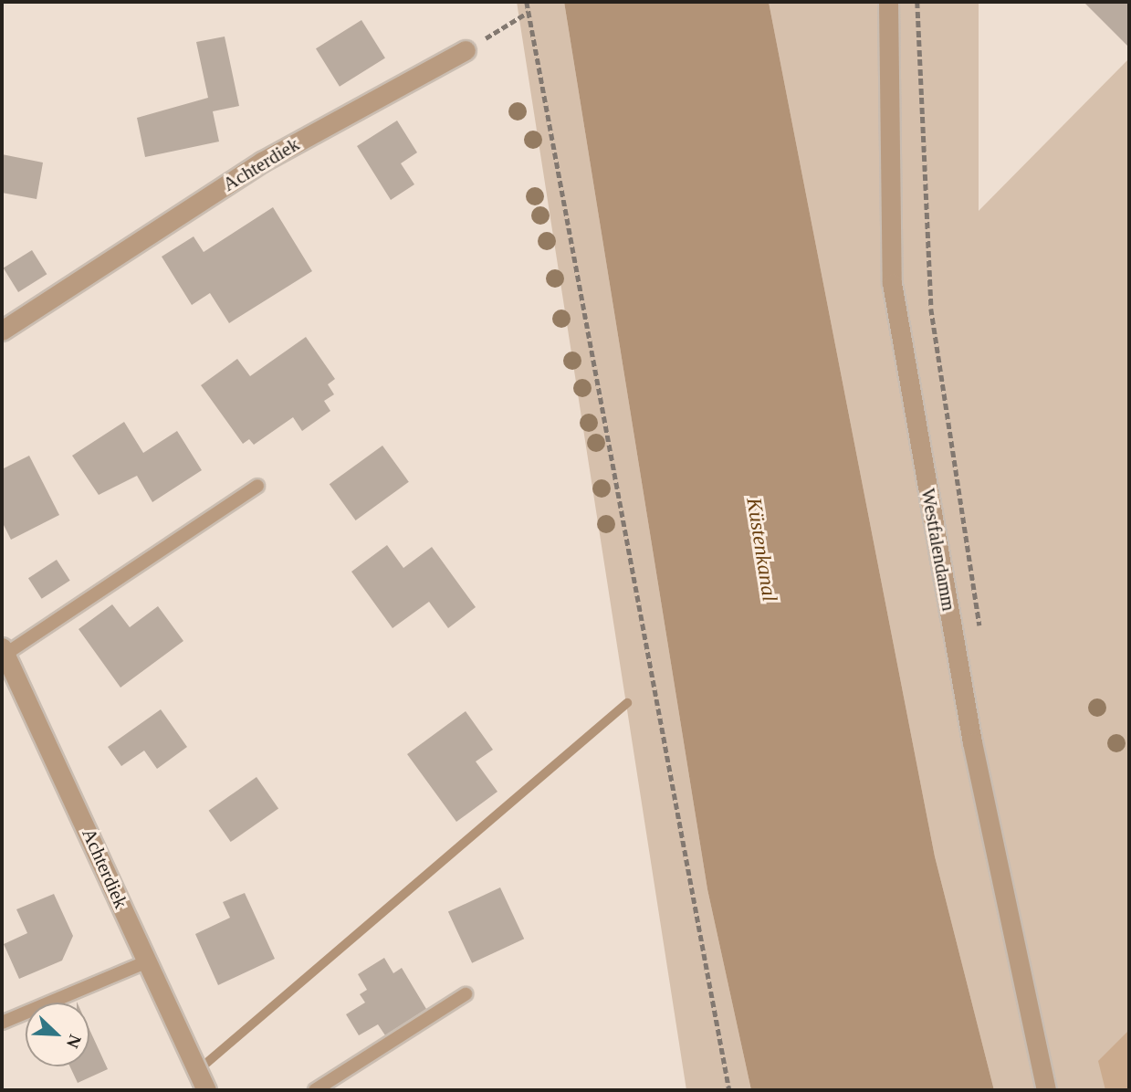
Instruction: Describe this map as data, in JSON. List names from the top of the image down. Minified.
{"streets":{"street":["Achterdiek","Westfalendamm"]},"water":["Küstenkanal"],"north":"bottom right"}
